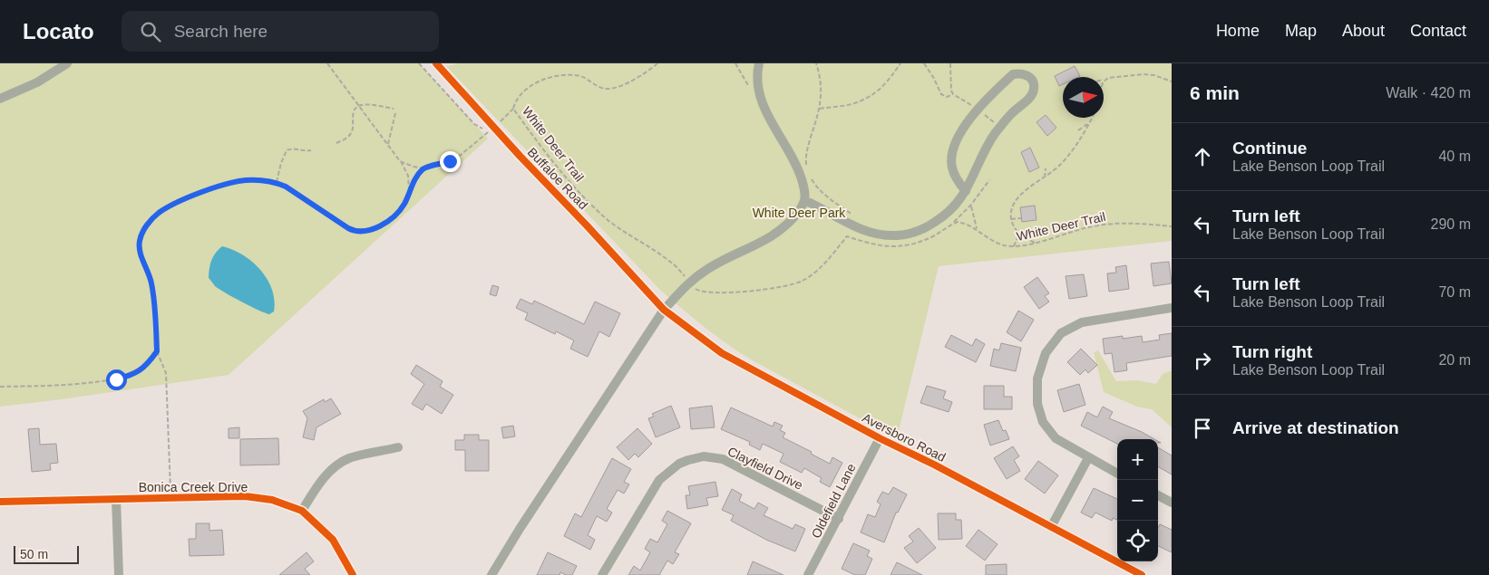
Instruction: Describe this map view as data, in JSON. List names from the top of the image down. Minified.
{"streets":{"street":["Buffaloe Road","Aversboro Road","Clayfield Drive","Bonica Creek Drive","Oldefield Lane"],"path":["White Deer Trail"]},"crossings":[["Buffaloe Road","Aversboro Road"],["Aversboro Road","Oldefield Lane"],["Clayfield Drive","Oldefield Lane"]],"parks":["White Deer Park"],"scale_bar":"50 m","north":"right","page":{"header":"Locato","search":"Search here","nav":["Home","Map","About","Contact"],"heading":["6 min","Walk · 420 m"],"list":[["Continue","Lake Benson Loop Trail","40 m"],["Turn left","Lake Benson Loop Trail","290 m"],["Turn left","Lake Benson Loop Trail","70 m"],["Turn right","Lake Benson Loop Trail","20 m"],"Arrive at destination"],"map_buttons":["+","−"],"scale":"50 m"}}
